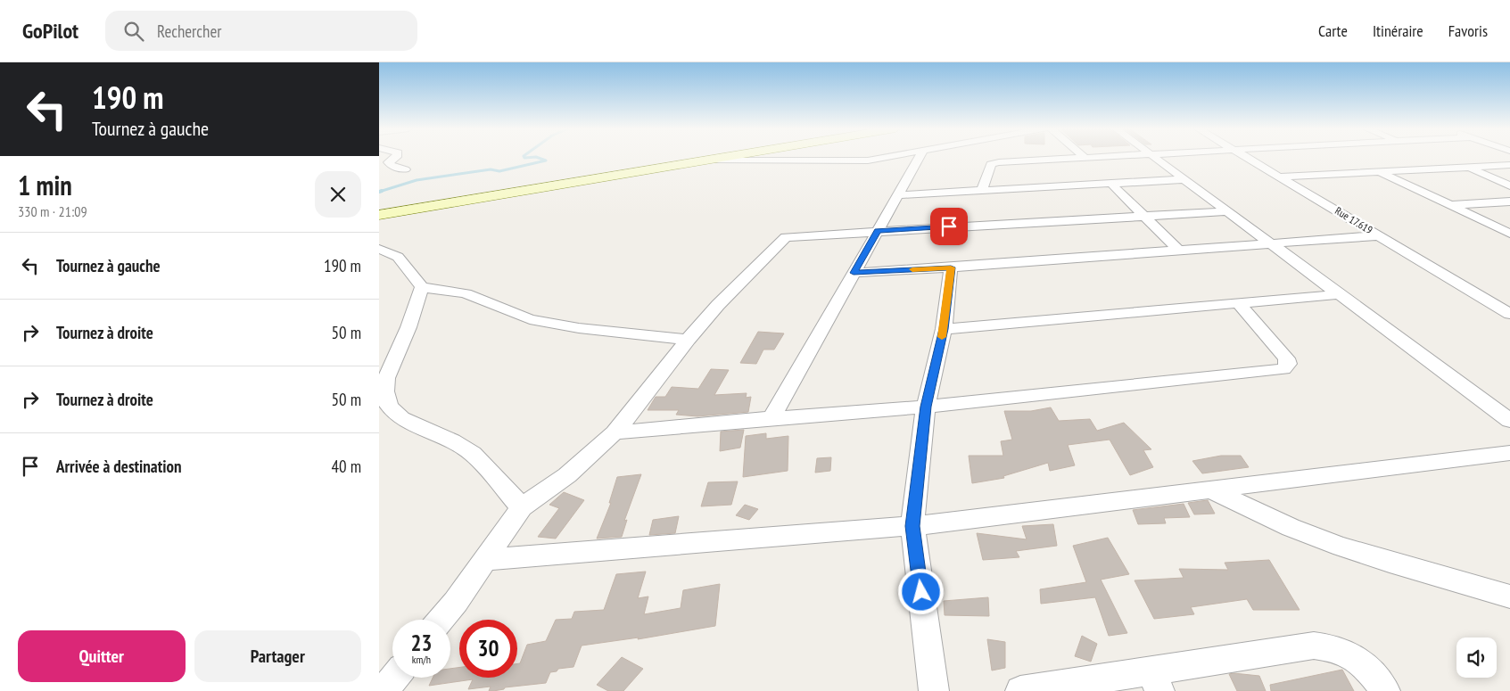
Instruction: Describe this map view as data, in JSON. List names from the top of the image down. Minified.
{"streets":{"street":["Rue 17.619"]},"page":{"header":"GoPilot","search":"Rechercher","nav":["Carte","Itinéraire","Favoris"],"turn":["190 m","Tournez à gauche"],"heading":["1 min","330 m · 21:09"],"list":[{"name":"Tournez à gauche","value":"190 m"},{"name":"Tournez à droite","value":"50 m"},{"name":"Tournez à droite","value":"50 m"},{"name":"Arrivée à destination","value":"40 m"}],"speed":"23 km/h","limit":"30","buttons":["Quitter","Partager"]}}
